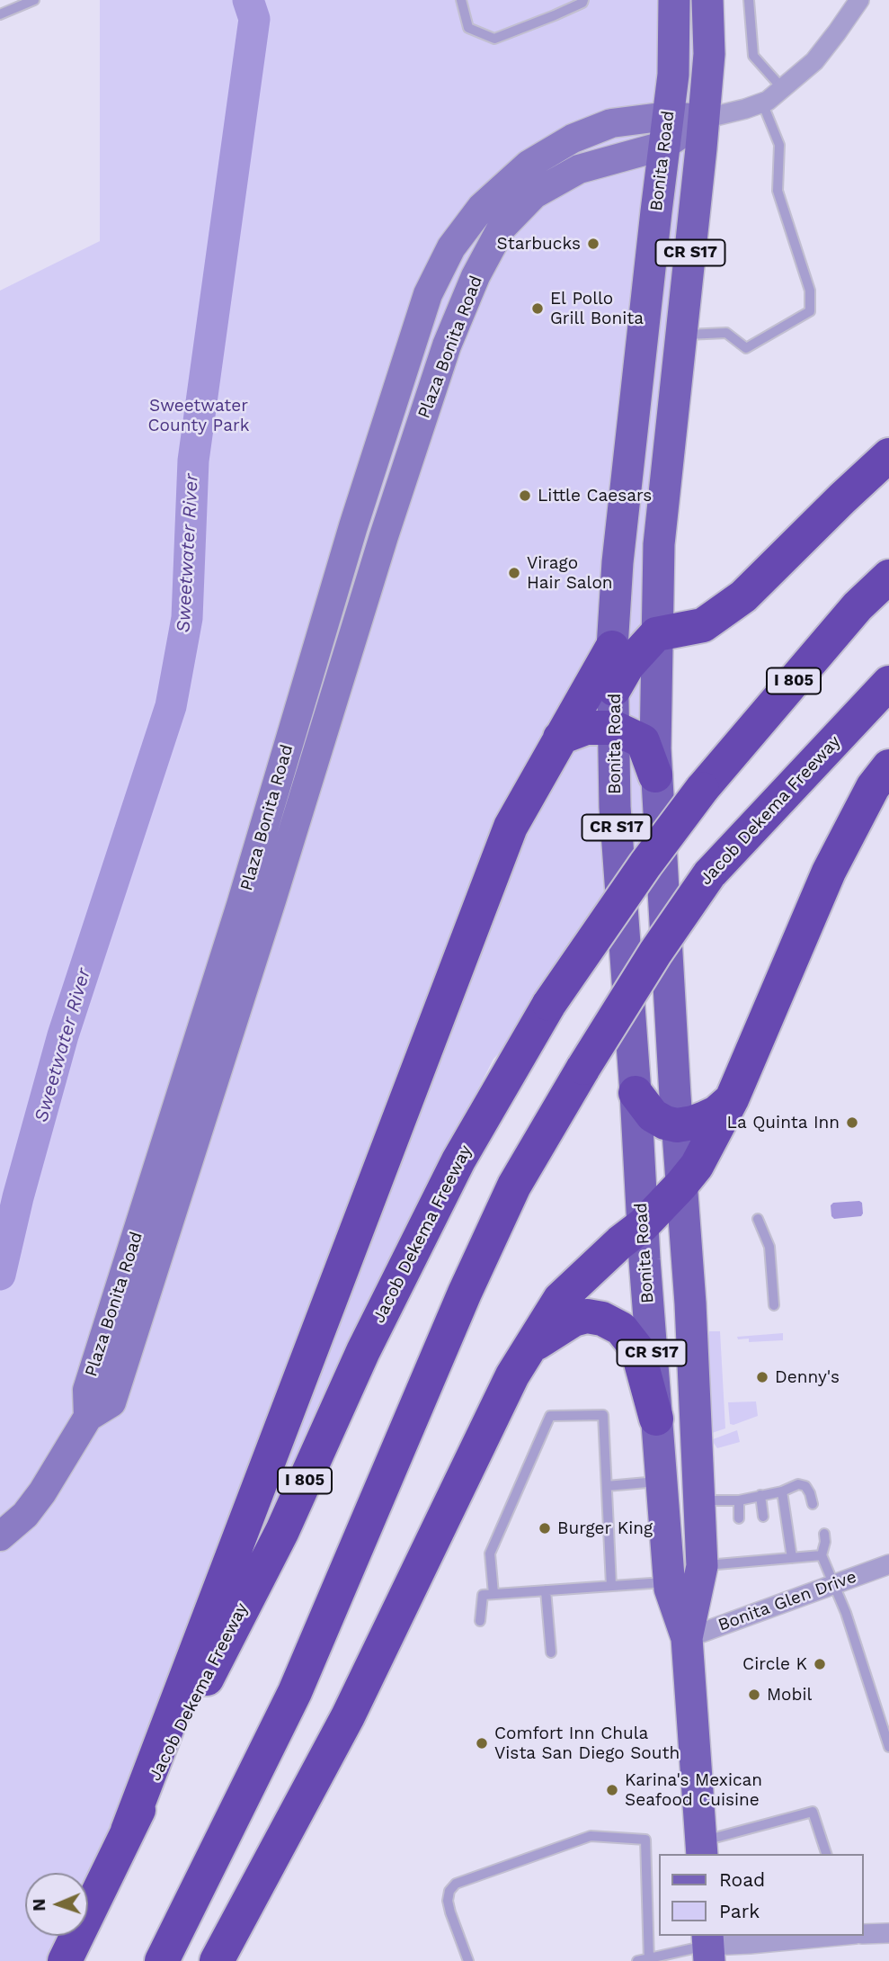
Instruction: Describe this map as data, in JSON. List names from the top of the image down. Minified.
{"streets":{"highway":["I 805","Jacob Dekema Freeway"],"main road":["Bonita Road","CR S17","Plaza Bonita Road"],"street":["Bonita Glen Drive"]},"crossings":[["Bonita Road","Plaza Bonita Road"],["Bonita Road","Bonita Glen Drive"]],"water":["Sweetwater River"],"parks":["Sweetwater County Park"],"places":["Starbucks","El Pollo Grill Bonita","Little Caesars","Virago Hair Salon","La Quinta Inn","Denny's","Burger King","Circle K","Mobil","Comfort Inn Chula Vista San Diego South","Karina's Mexican Seafood Cuisine"],"legend":["Road","Park"],"north":"left"}
